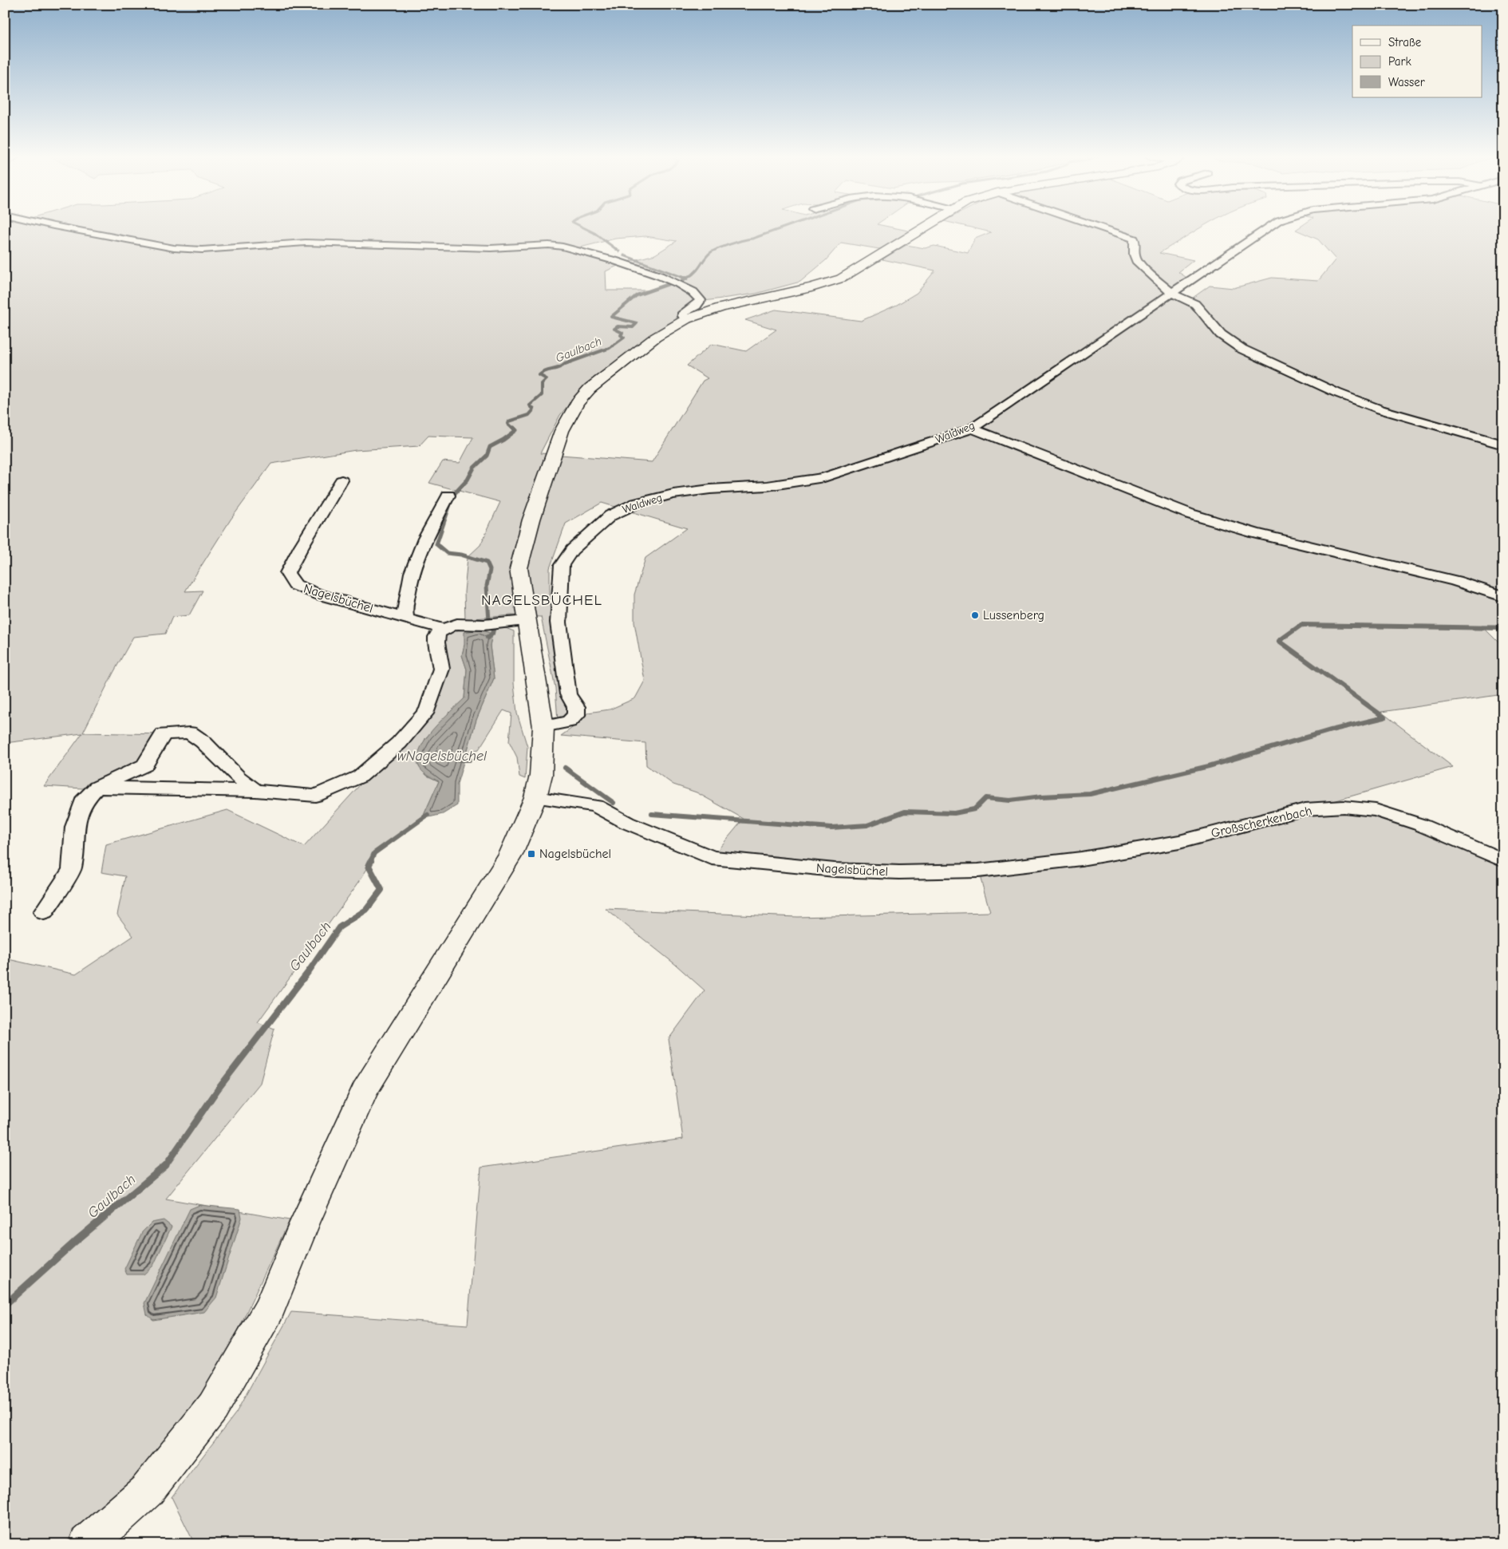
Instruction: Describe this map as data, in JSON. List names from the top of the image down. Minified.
{"streets":{"street":["Waldweg","Nagelsbüchel","Großscherkenbach"]},"crossings":[["Nagelsbüchel","Großscherkenbach"]],"districts":["NAGELSBÜCHEL"],"water":["Gaulbach","wNagelsbüchel"],"places":{"other":["Lussenberg"],"transit":["Nagelsbüchel"]},"legend":["Straße","Park","Wasser"]}
